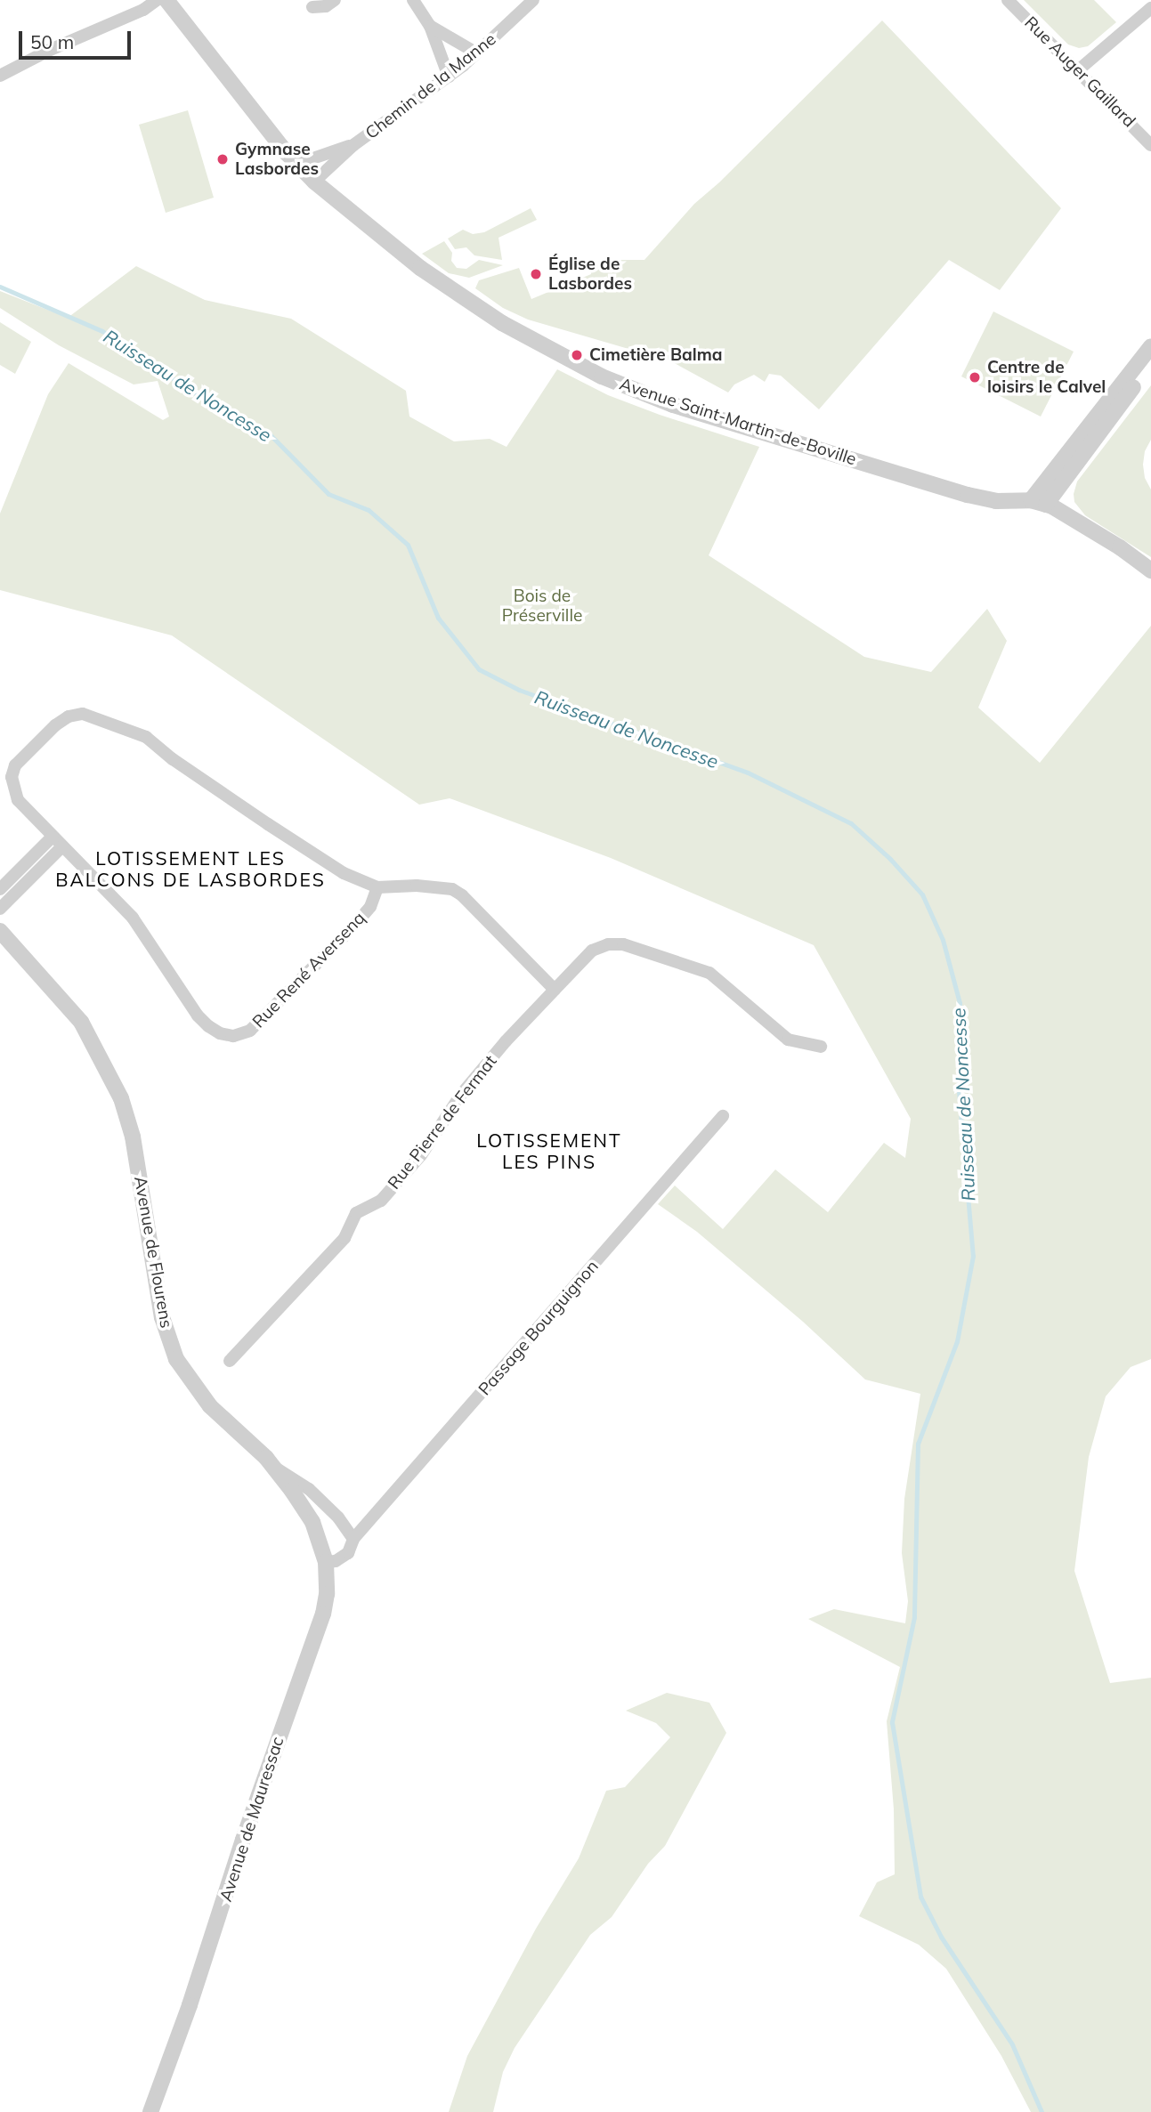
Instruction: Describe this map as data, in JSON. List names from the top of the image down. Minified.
{"streets":{"street":["Rue Auger Gaillard","Chemin de la Manne","Avenue Saint-Martin-de-Boville","Rue René Aversenq","Rue Pierre de Fermat","Avenue de Flourens","Passage Bourguignon","Avenue de Mauressac"]},"crossings":[["Chemin de la Manne","Avenue Saint-Martin-de-Boville"],["Avenue de Flourens","Avenue de Mauressac"]],"districts":["LOTISSEMENT LES BALCONS DE LASBORDES","LOTISSEMENT LES PINS"],"water":["Ruisseau de Noncesse"],"parks":["Bois de Préserville"],"places":["Gymnase Lasbordes","Église de Lasbordes","Cimetière Balma","Centre de loisirs le Calvel"],"scale_bar":"50 m"}
